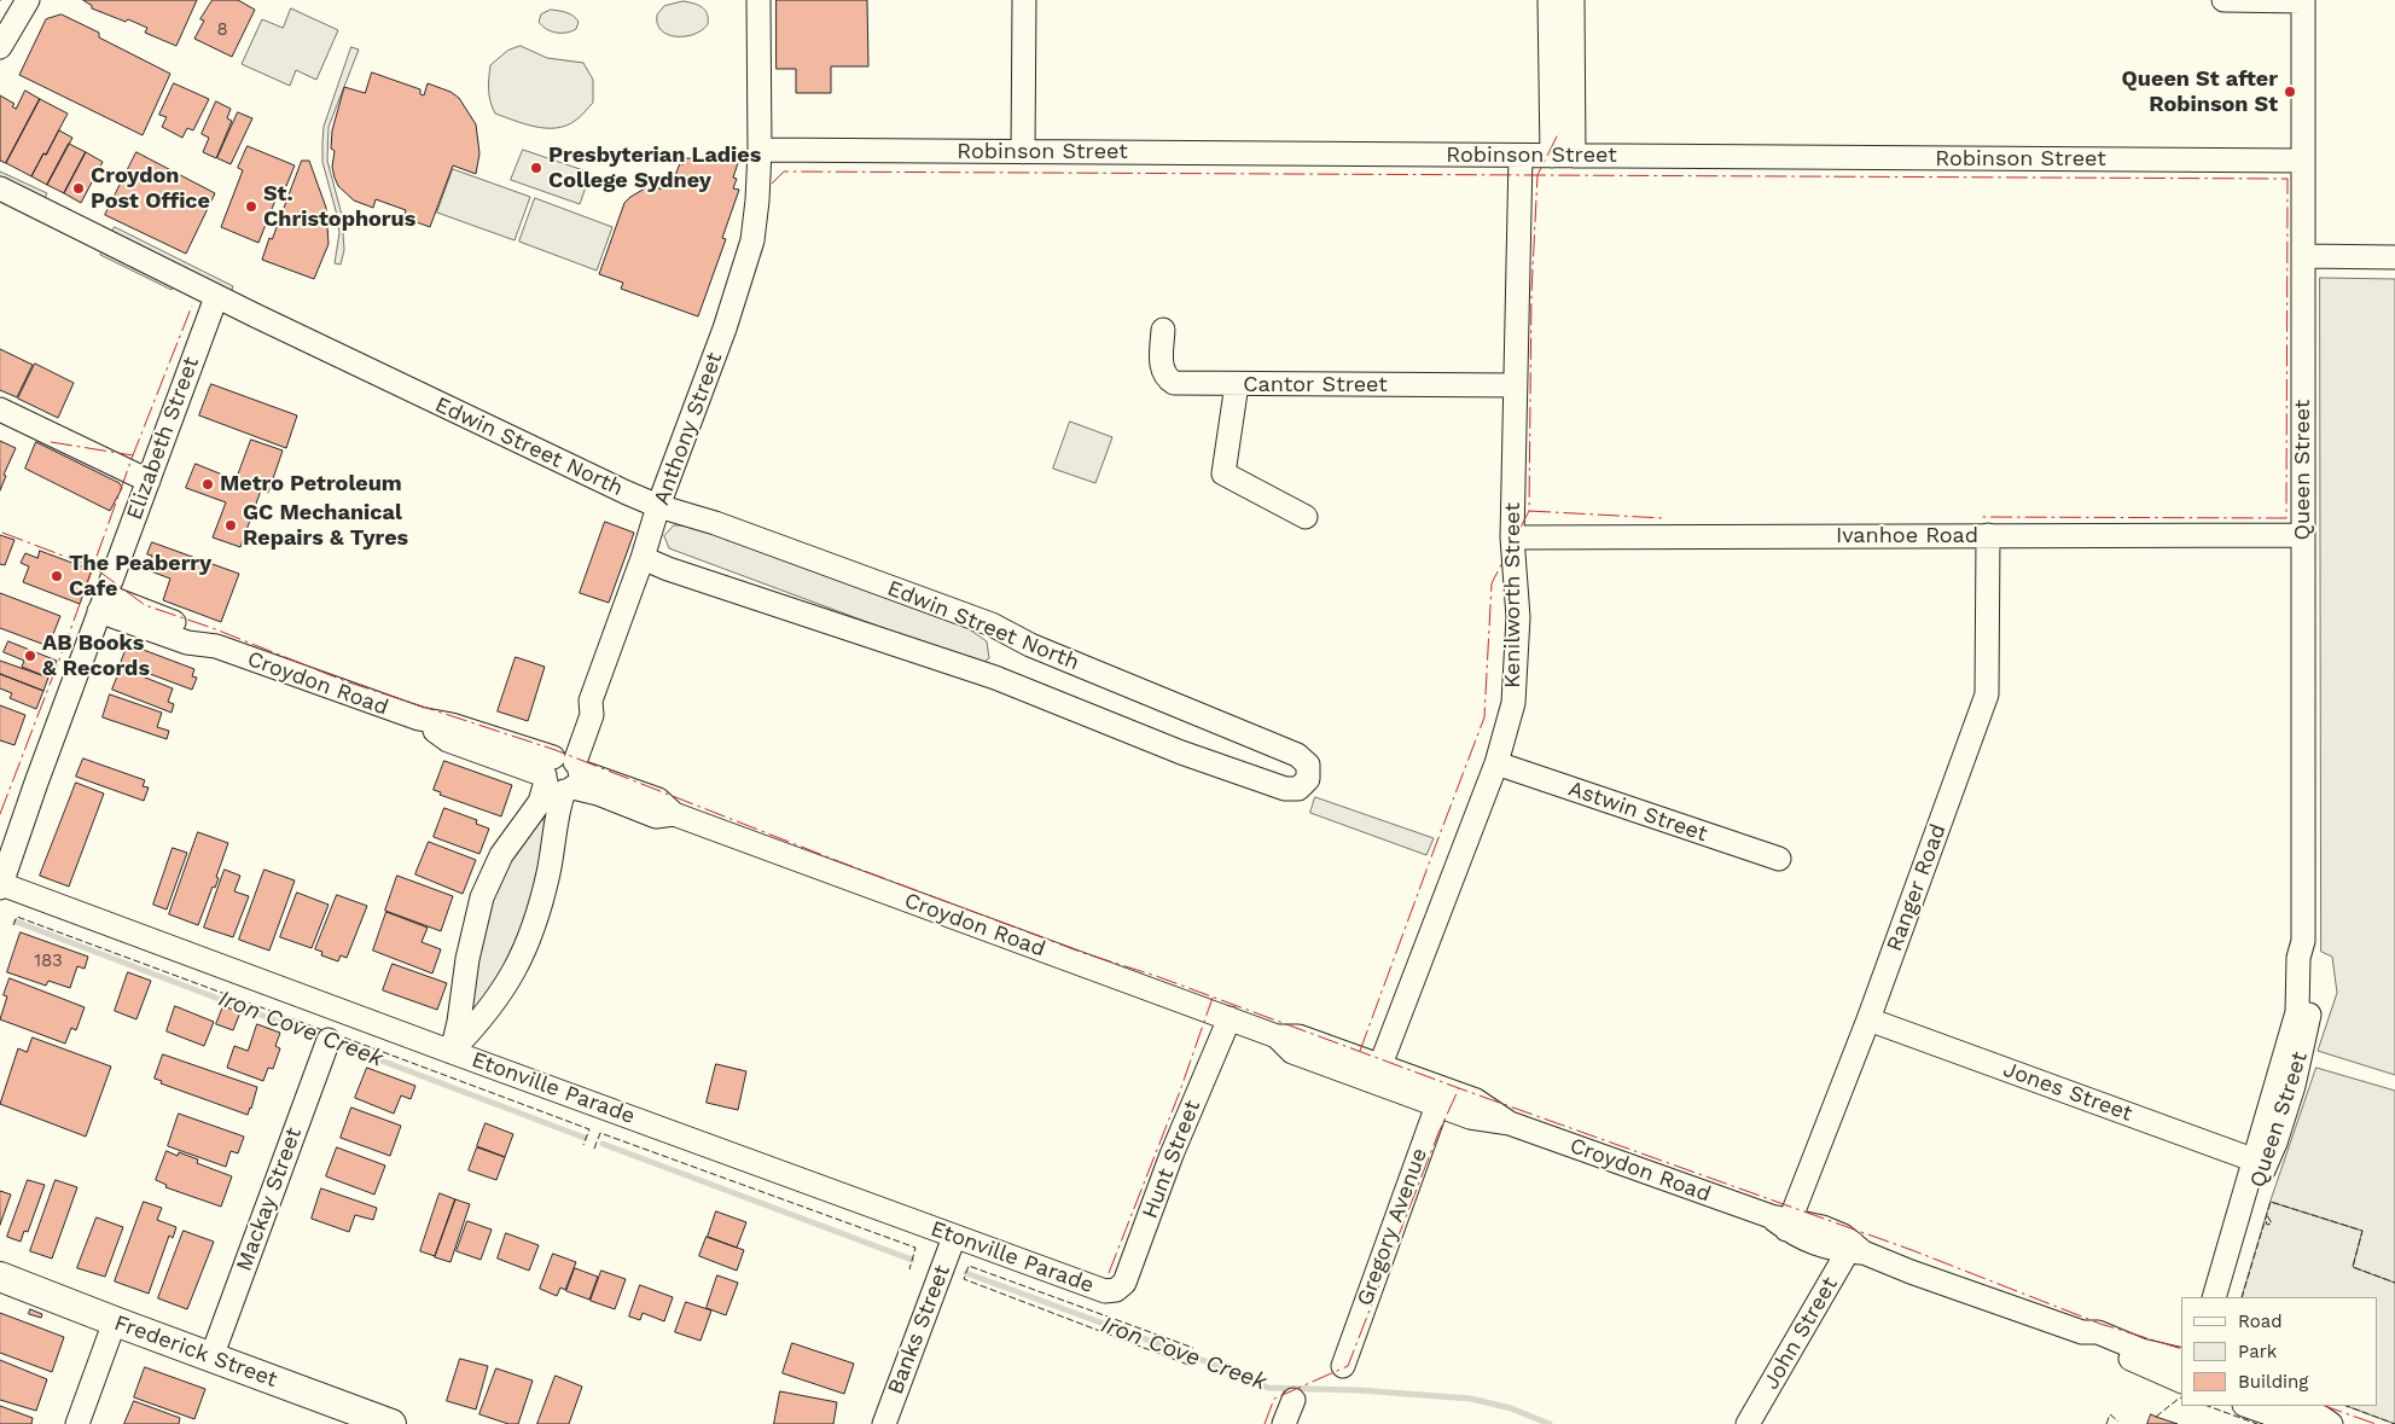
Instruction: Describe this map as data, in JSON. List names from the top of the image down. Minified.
{"streets":{"main road":["Frederick Street"],"street":["Robinson Street","Cantor Street","Anthony Street","Elizabeth Street","Edwin Street North","Queen Street","Ivanhoe Road","Kenilworth Street","Croydon Road","Astwin Street","Ranger Road","Etonville Parade","Jones Street","Hunt Street","Mackay Street","Gregory Avenue","Banks Street","John Street"]},"crossings":[["Robinson Street","Anthony Street"],["Robinson Street","Queen Street"],["Robinson Street","Kenilworth Street"],["Cantor Street","Kenilworth Street"],["Anthony Street","Edwin Street North"],["Anthony Street","Croydon Road"],["Anthony Street","Etonville Parade"],["Elizabeth Street","Edwin Street North"],["Elizabeth Street","Croydon Road"],["Elizabeth Street","Etonville Parade"],["Queen Street","Ivanhoe Road"],["Queen Street","Jones Street"],["Ivanhoe Road","Kenilworth Street"],["Ivanhoe Road","Ranger Road"],["Kenilworth Street","Croydon Road"],["Kenilworth Street","Astwin Street"],["Croydon Road","Ranger Road"],["Croydon Road","Hunt Street"],["Croydon Road","Gregory Avenue"],["Croydon Road","John Street"],["Ranger Road","Jones Street"],["Etonville Parade","Hunt Street"],["Etonville Parade","Banks Street"],["Mackay Street","Frederick Street"]],"water":["Iron Cove Creek"],"places":["Queen St after Robinson St","Presbyterian Ladies College Sydney","Croydon Post Office","St. Christophorus","Metro Petroleum","GC Mechanical Repairs & Tyres","The Peaberry Cafe","AB Books & Records"],"house_numbers":["8","183"],"legend":["Road","Park","Building"]}
